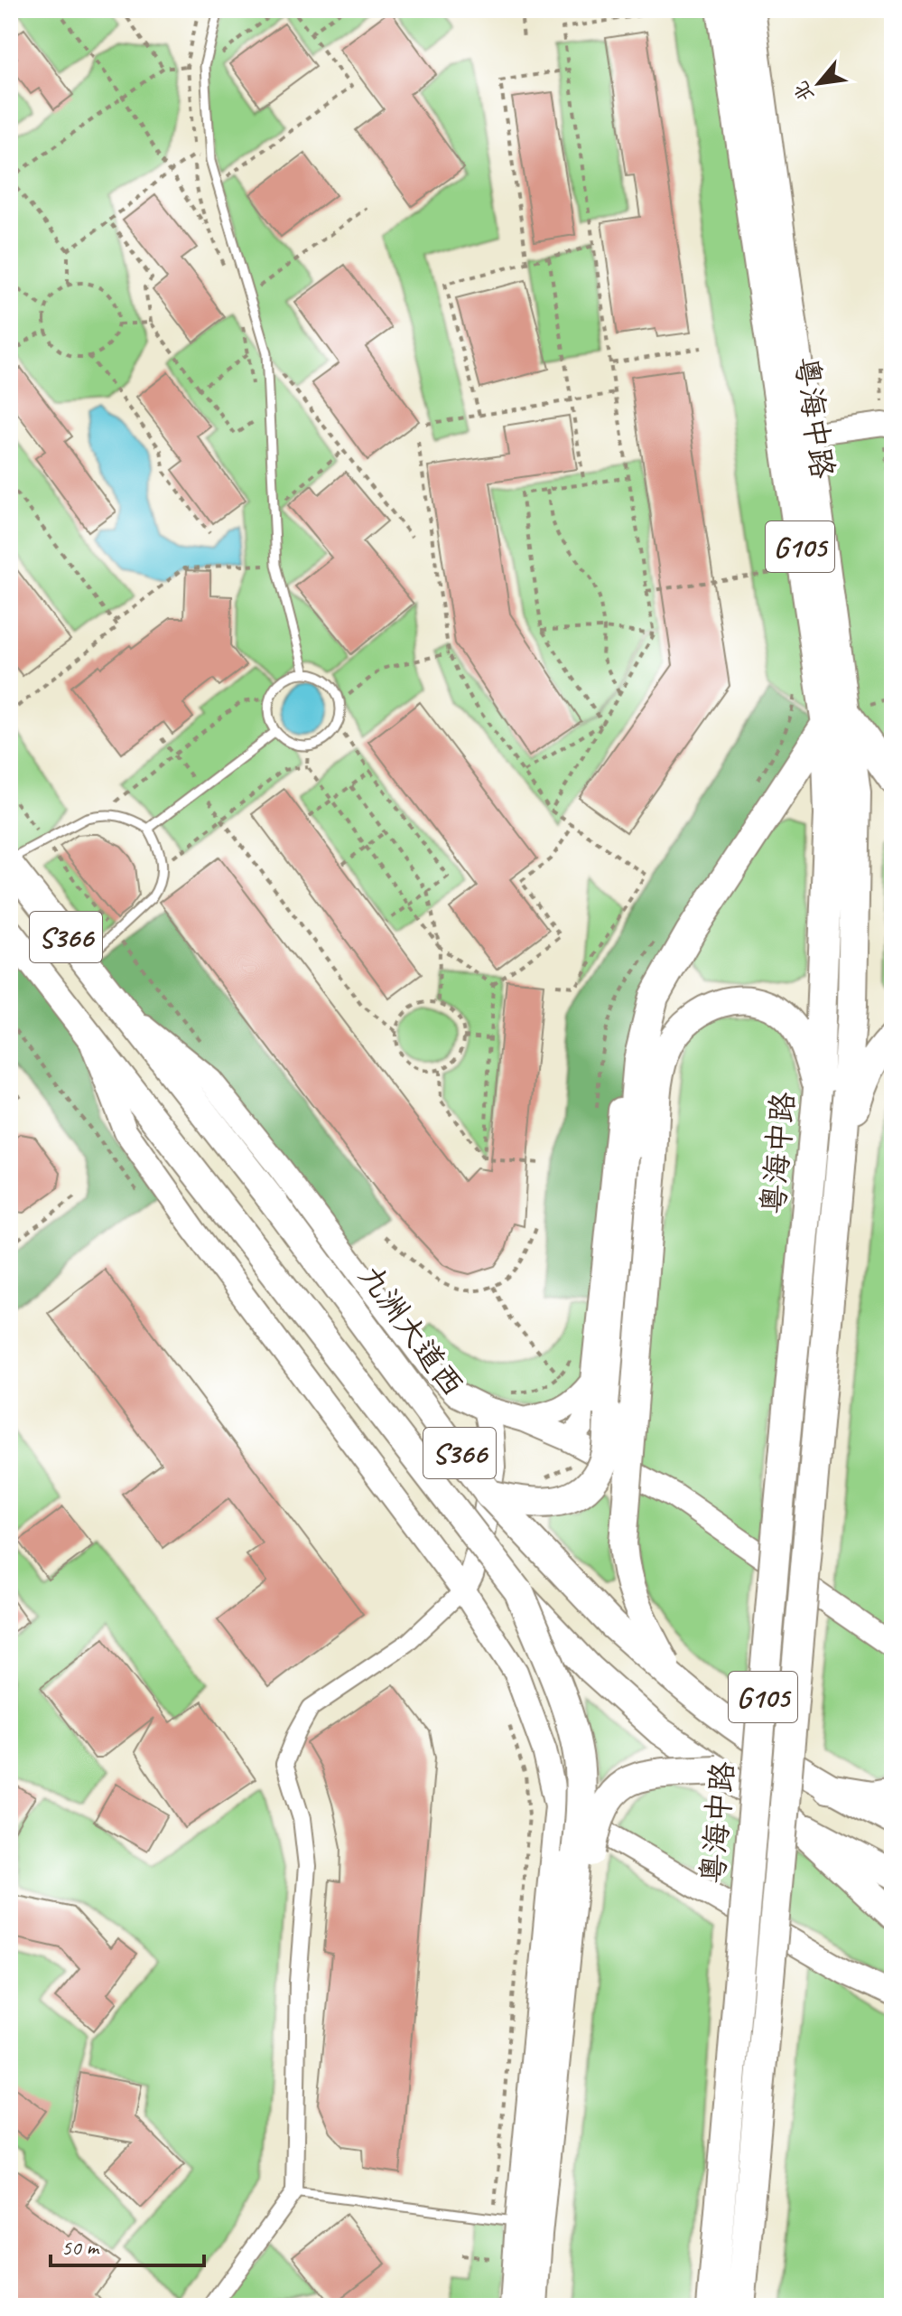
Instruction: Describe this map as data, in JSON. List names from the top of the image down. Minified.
{"streets":{"highway":["粤海中路","G105"],"main road":["S366","九洲大道西"]},"scale_bar":"50 m","north":"bottom left"}
